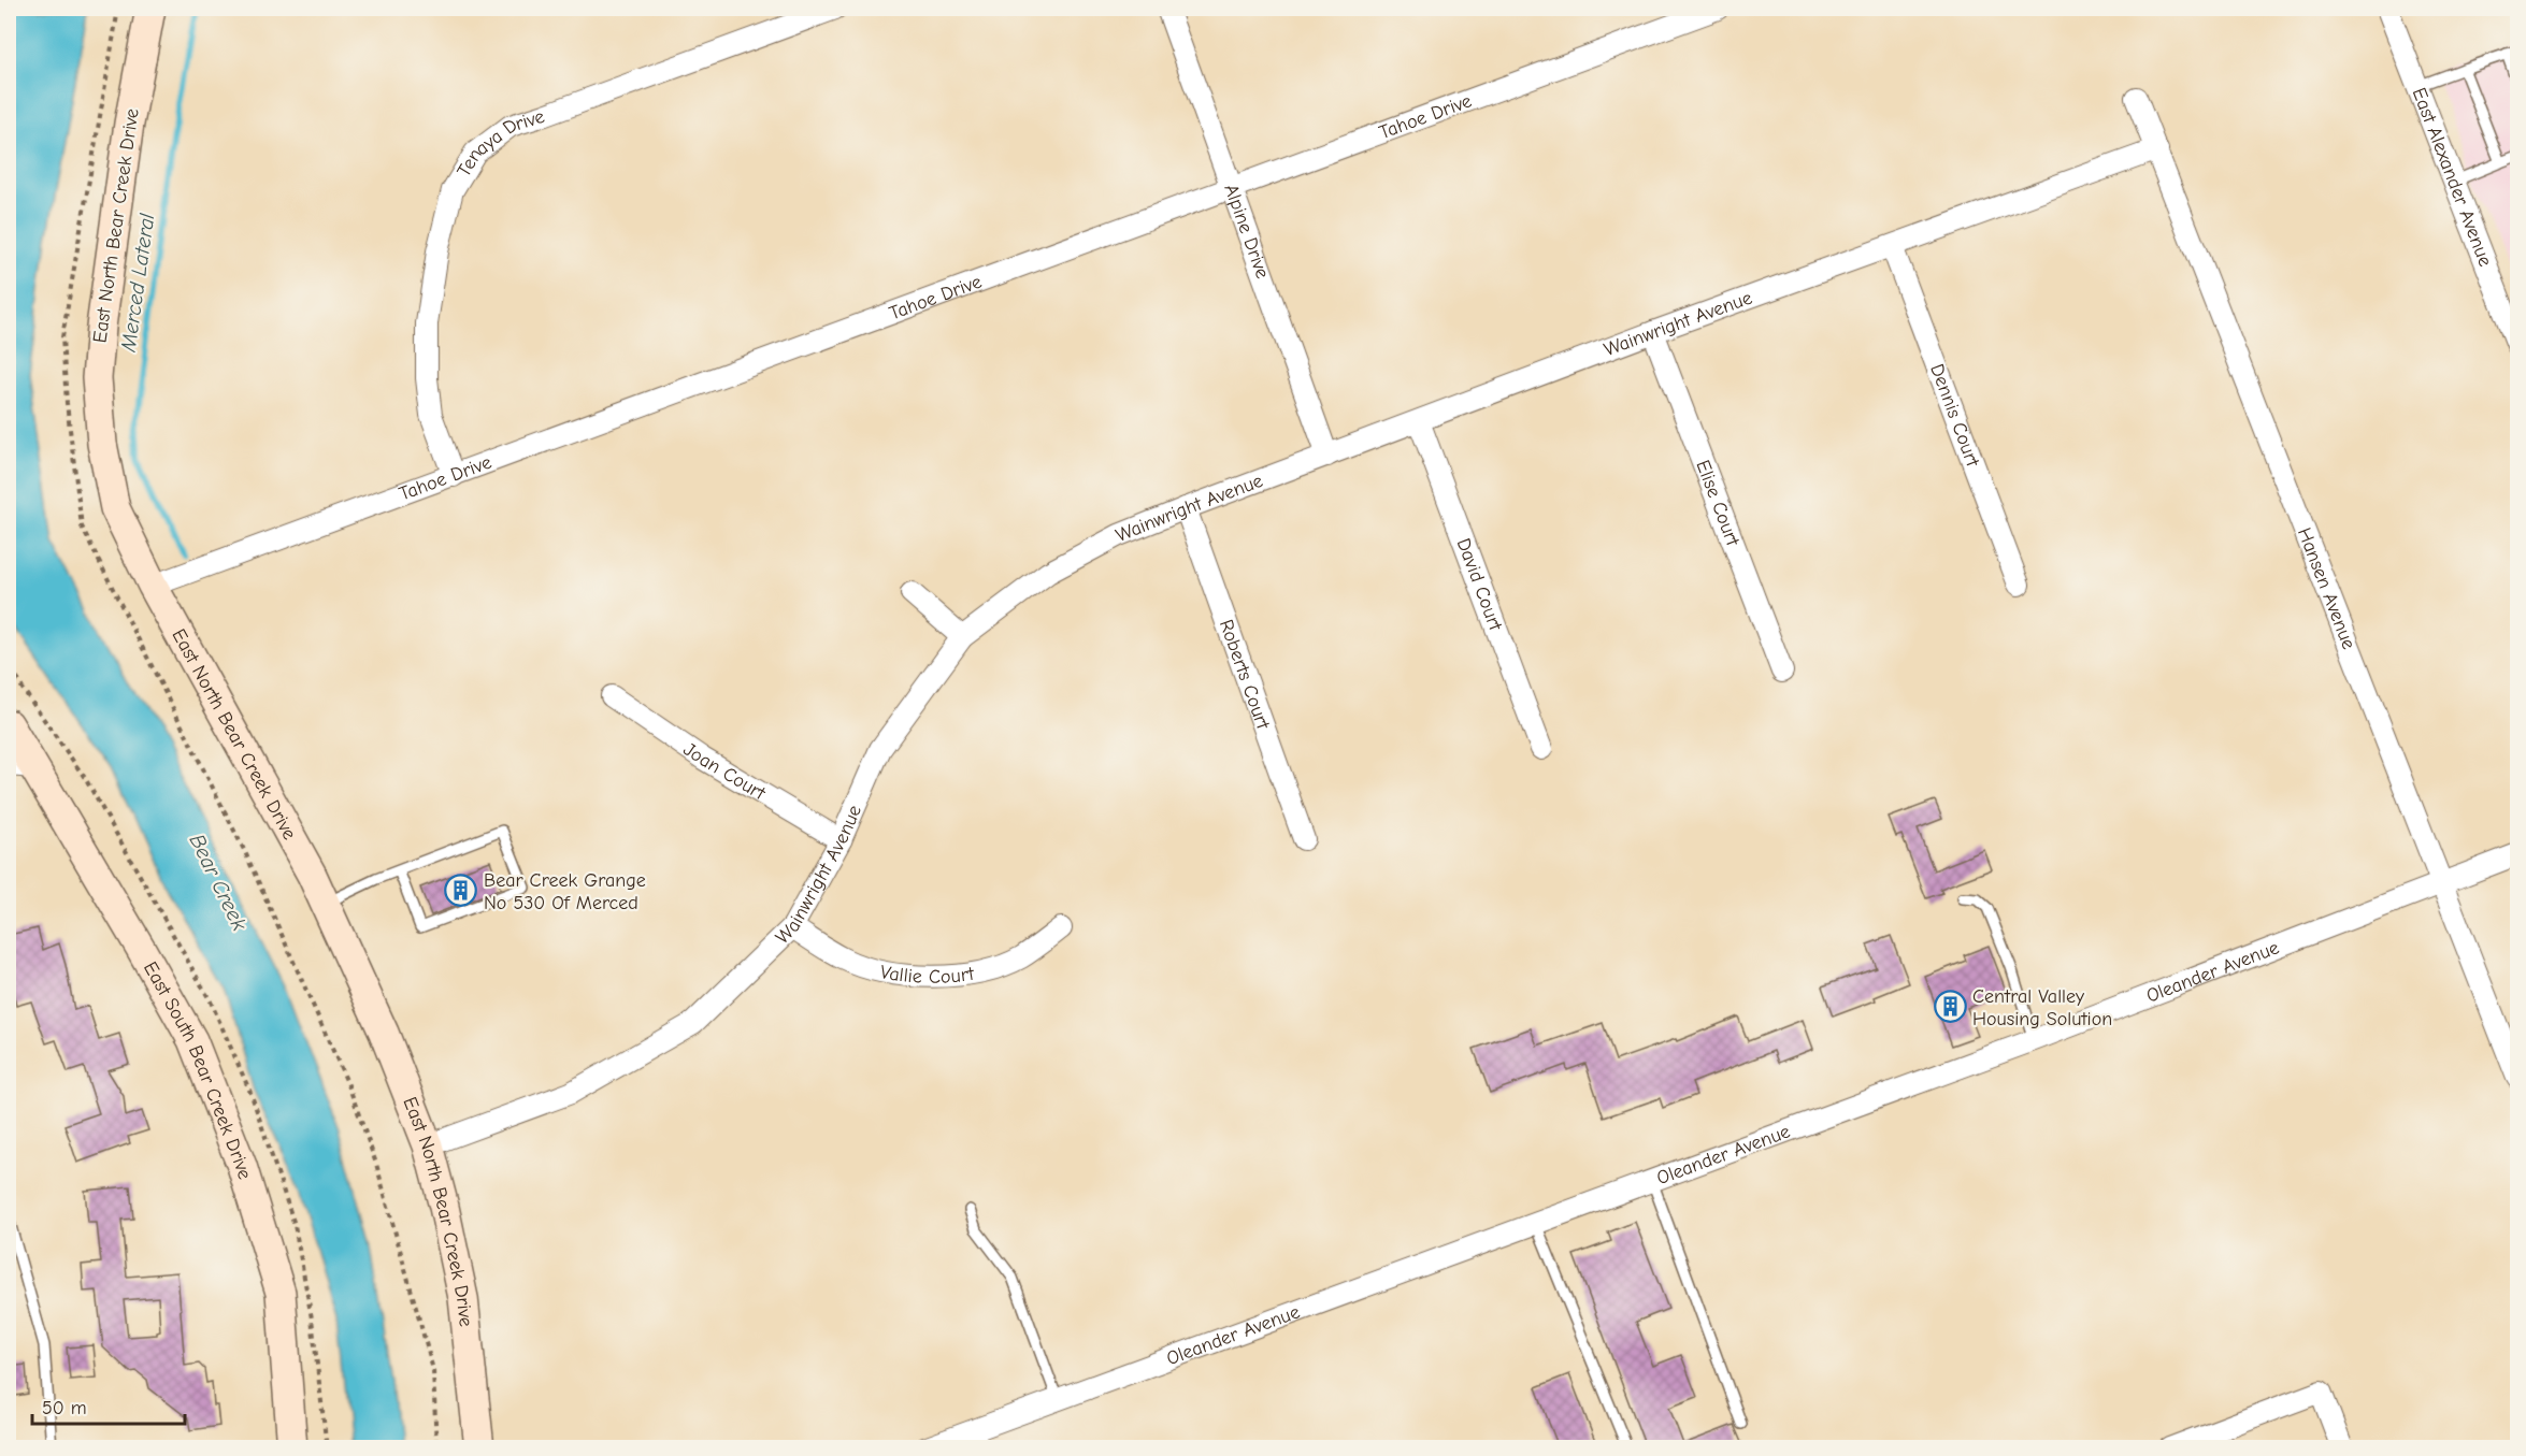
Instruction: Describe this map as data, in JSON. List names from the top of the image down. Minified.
{"streets":{"street":["Tahoe Drive","Tenaya Drive","East Alexander Avenue","East North Bear Creek Drive","Alpine Drive","Wainwright Avenue","Dennis Court","Elise Court","David Court","Hansen Avenue","Roberts Court","Joan Court","Vallie Court","Oleander Avenue","East South Bear Creek Drive"]},"crossings":[["Tahoe Drive","Tenaya Drive"],["Tahoe Drive","East North Bear Creek Drive"],["Tahoe Drive","Alpine Drive"],["East North Bear Creek Drive","Wainwright Avenue"],["Alpine Drive","Wainwright Avenue"],["Wainwright Avenue","Dennis Court"],["Wainwright Avenue","Elise Court"],["Wainwright Avenue","David Court"],["Wainwright Avenue","Hansen Avenue"],["Wainwright Avenue","Roberts Court"],["Wainwright Avenue","Joan Court"],["Wainwright Avenue","Vallie Court"],["Hansen Avenue","Oleander Avenue"]],"water":["Merced Lateral","Bear Creek"],"places":{"building":["Bear Creek Grange No 530 Of Merced","Central Valley Housing Solution"]},"scale_bar":"50 m"}
